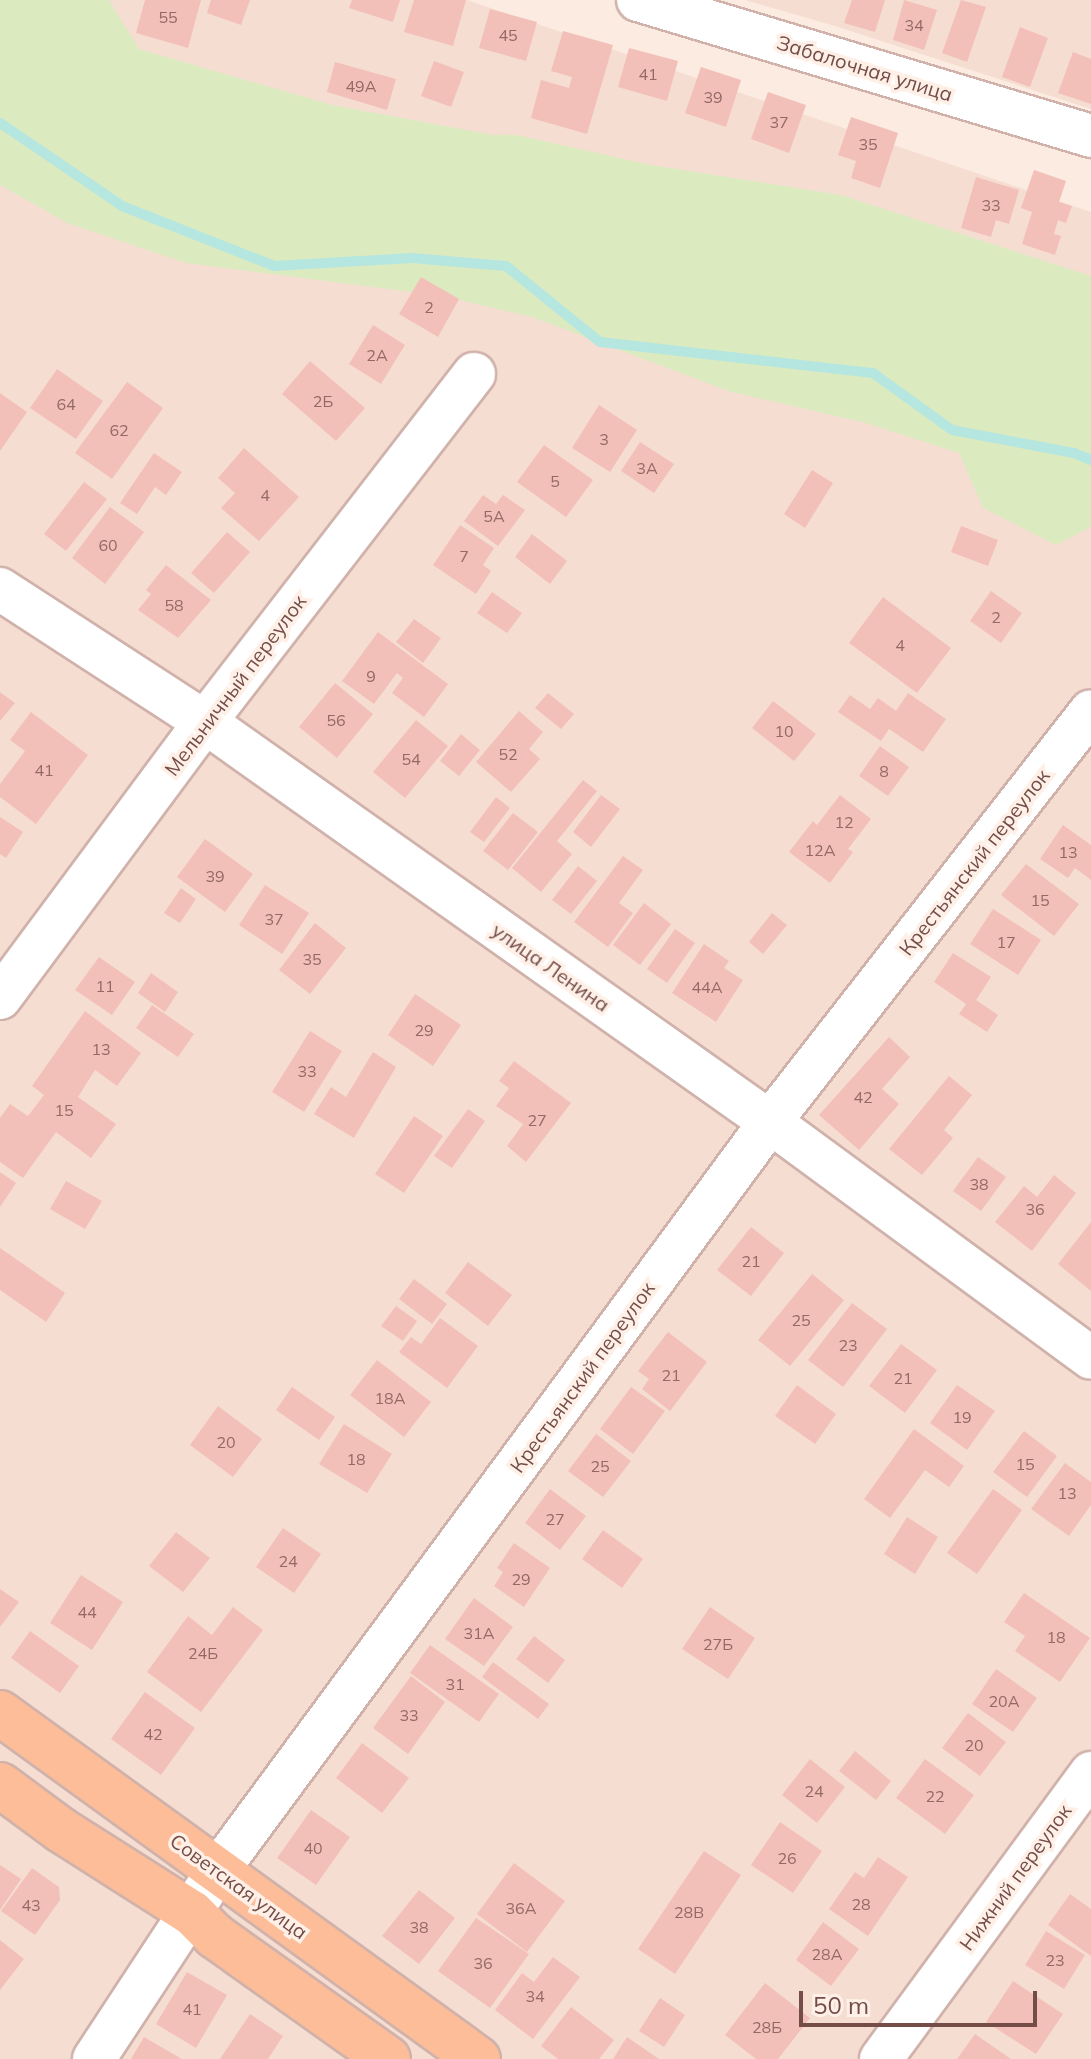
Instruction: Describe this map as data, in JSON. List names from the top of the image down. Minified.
{"streets":{"main road":["Советская улица"],"street":["Забалочная улица","Мельничный переулок","Крестьянский переулок","улица Ленина","Нижний переулок"]},"crossings":[["Мельничный переулок","улица Ленина"],["Крестьянский переулок","улица Ленина"],["Крестьянский переулок","Советская улица"]],"house_numbers":["55","34","45","41","49А","39","37","35","33","2","2А","2Б","64","62","3","3А","5","4","5А","60","7","58","2","4","9","56","10","52","54","41","8","12","12А","13","39","15","37","17","35","11","44А","29","13","33","42","15","27","38","36","21","25","23","21","21","18А","19","20","18","15","25","13","27","24","29","44","31А","18","27Б","24Б","31","20А","33","42","20","24","22","40","26","28","43","36А","28В","38","28А","23","36","34","41","28Б"],"scale_bar":"50 m"}
